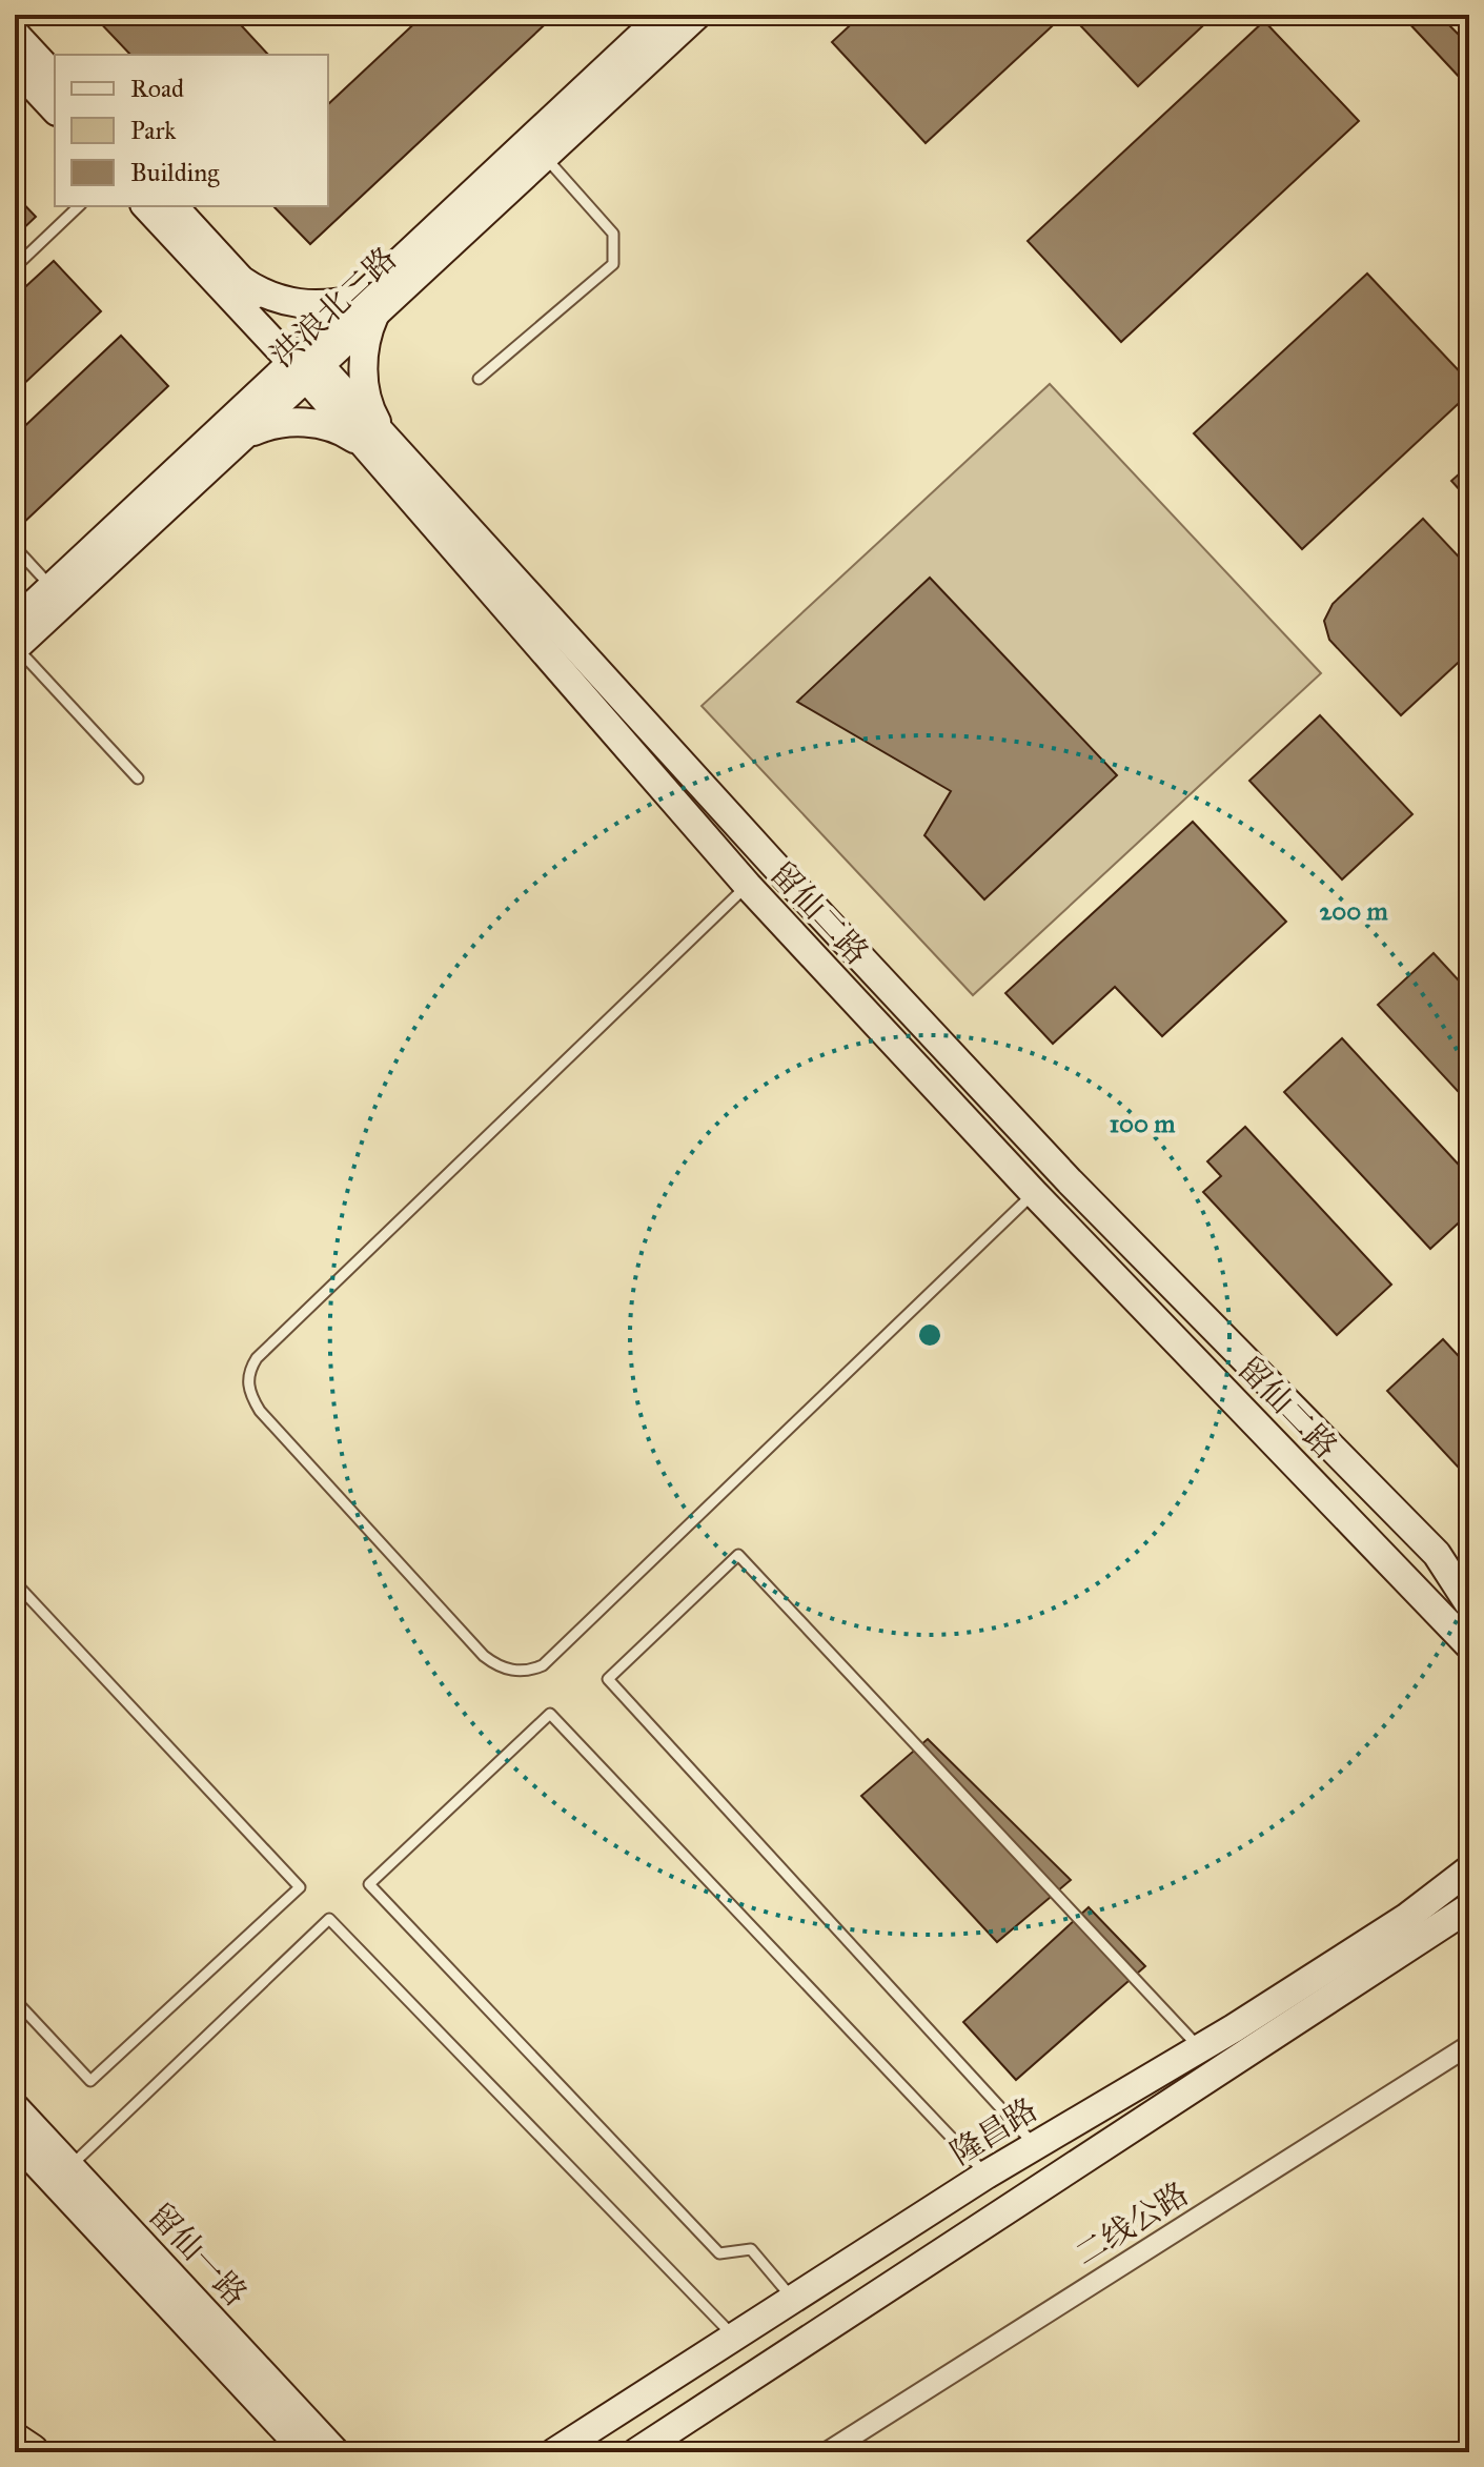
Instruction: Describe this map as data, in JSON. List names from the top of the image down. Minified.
{"streets":{"street":["洪浪北二路","留仙二路","隆昌路","二线公路","留仙一路"]},"crossings":[["洪浪北二路","留仙二路"]],"legend":["Road","Park","Building"],"rings":["200 m","100 m"]}
